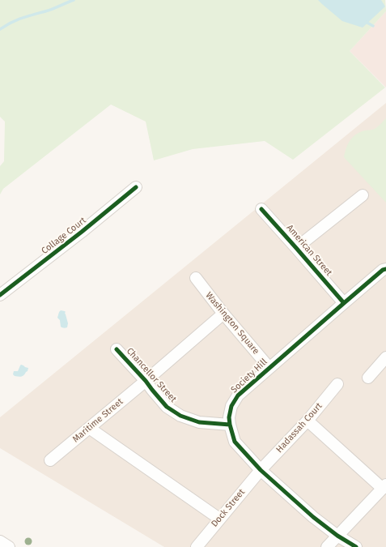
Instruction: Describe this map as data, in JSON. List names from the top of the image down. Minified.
{"streets":{"street":["Collage Court","American Street","Washington Square","Chancellor Street","Society Hill","Maritime Street","Hadassah Court","Dock Street"]},"crossings":[["American Street","Society Hill"],["Washington Square","Society Hill"],["Washington Square","Maritime Street"],["Chancellor Street","Society Hill"],["Chancellor Street","Maritime Street"],["Society Hill","Hadassah Court"],["Society Hill","Dock Street"],["Hadassah Court","Dock Street"]]}
